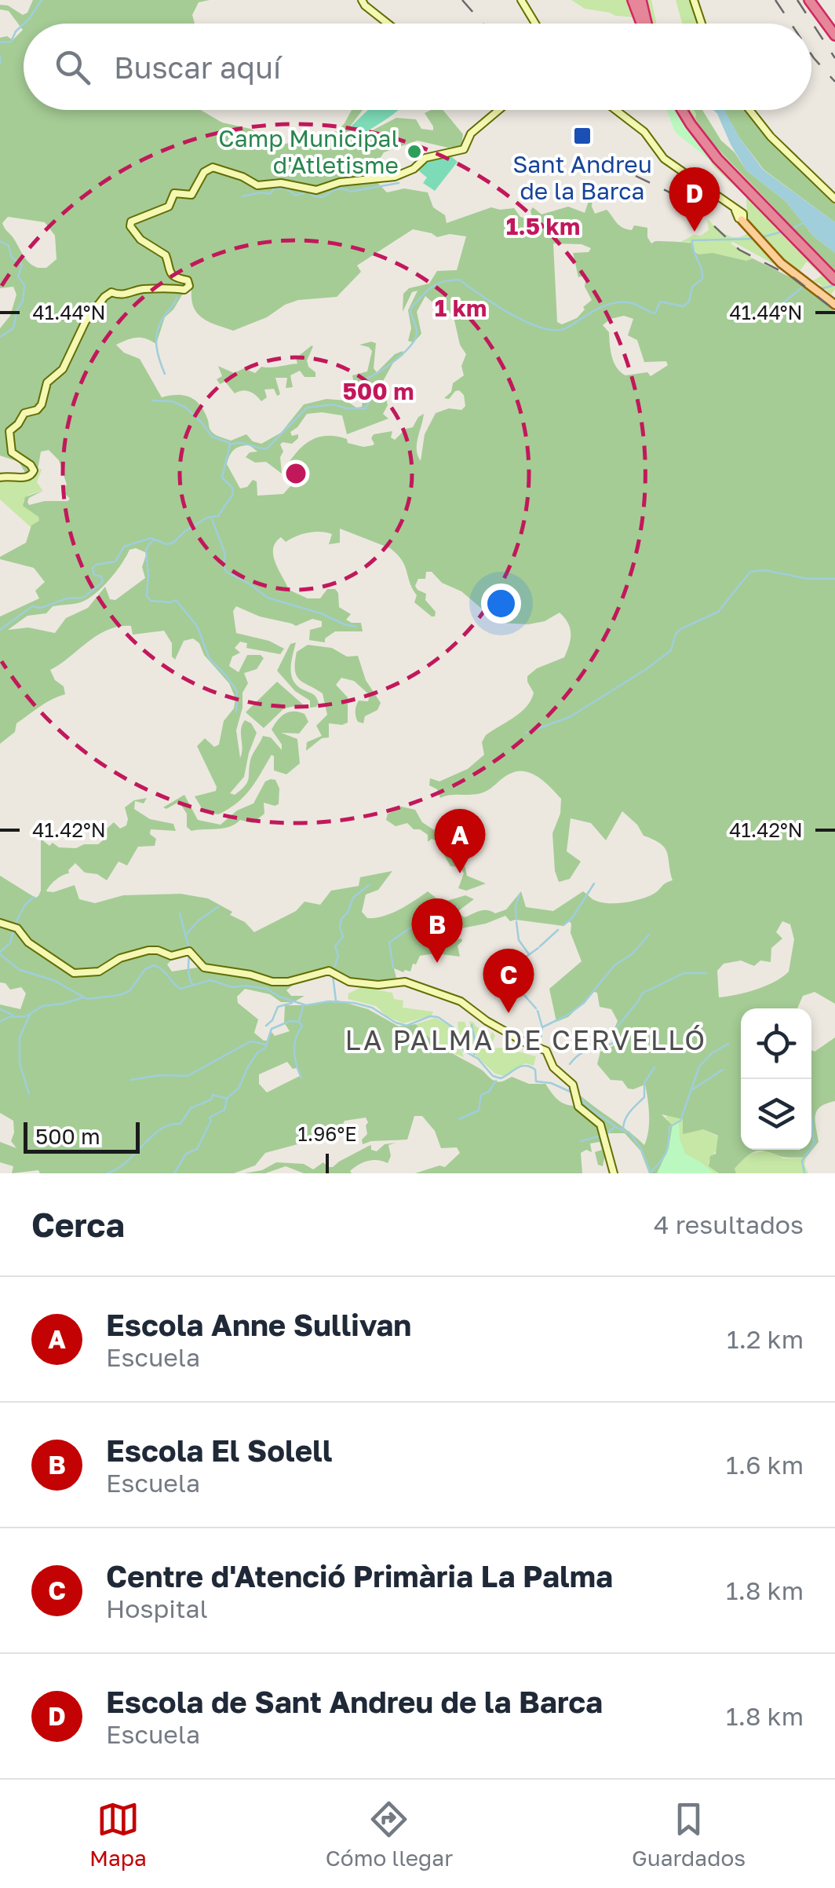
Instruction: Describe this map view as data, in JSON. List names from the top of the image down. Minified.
{"districts":["LA PALMA DE CERVELLÓ"],"places":{"transit":["Sant Andreu de la Barca"],"other":["Camp Municipal d'Atletisme"]},"scale_bar":"500 m","page":{"search":"Buscar aquí","pins":["D","A","B","C"],"scale":"500 m","heading":["Cerca","4 resultados"],"list":[{"mark":"A","name":"Escola Anne Sullivan","note":"Escuela","value":"1.2 km"},{"mark":"B","name":"Escola El Solell","note":"Escuela","value":"1.6 km"},{"mark":"C","name":"Centre d'Atenció Primària La Palma","note":"Hospital","value":"1.8 km"},{"mark":"D","name":"Escola de Sant Andreu de la Barca","note":"Escuela","value":"1.8 km"}],"nav":["Mapa","Cómo llegar","Guardados"]},"coordinates":["41.44°N","41.42°N","1.96°E"],"rings":["1.5 km","1 km","500 m"]}
